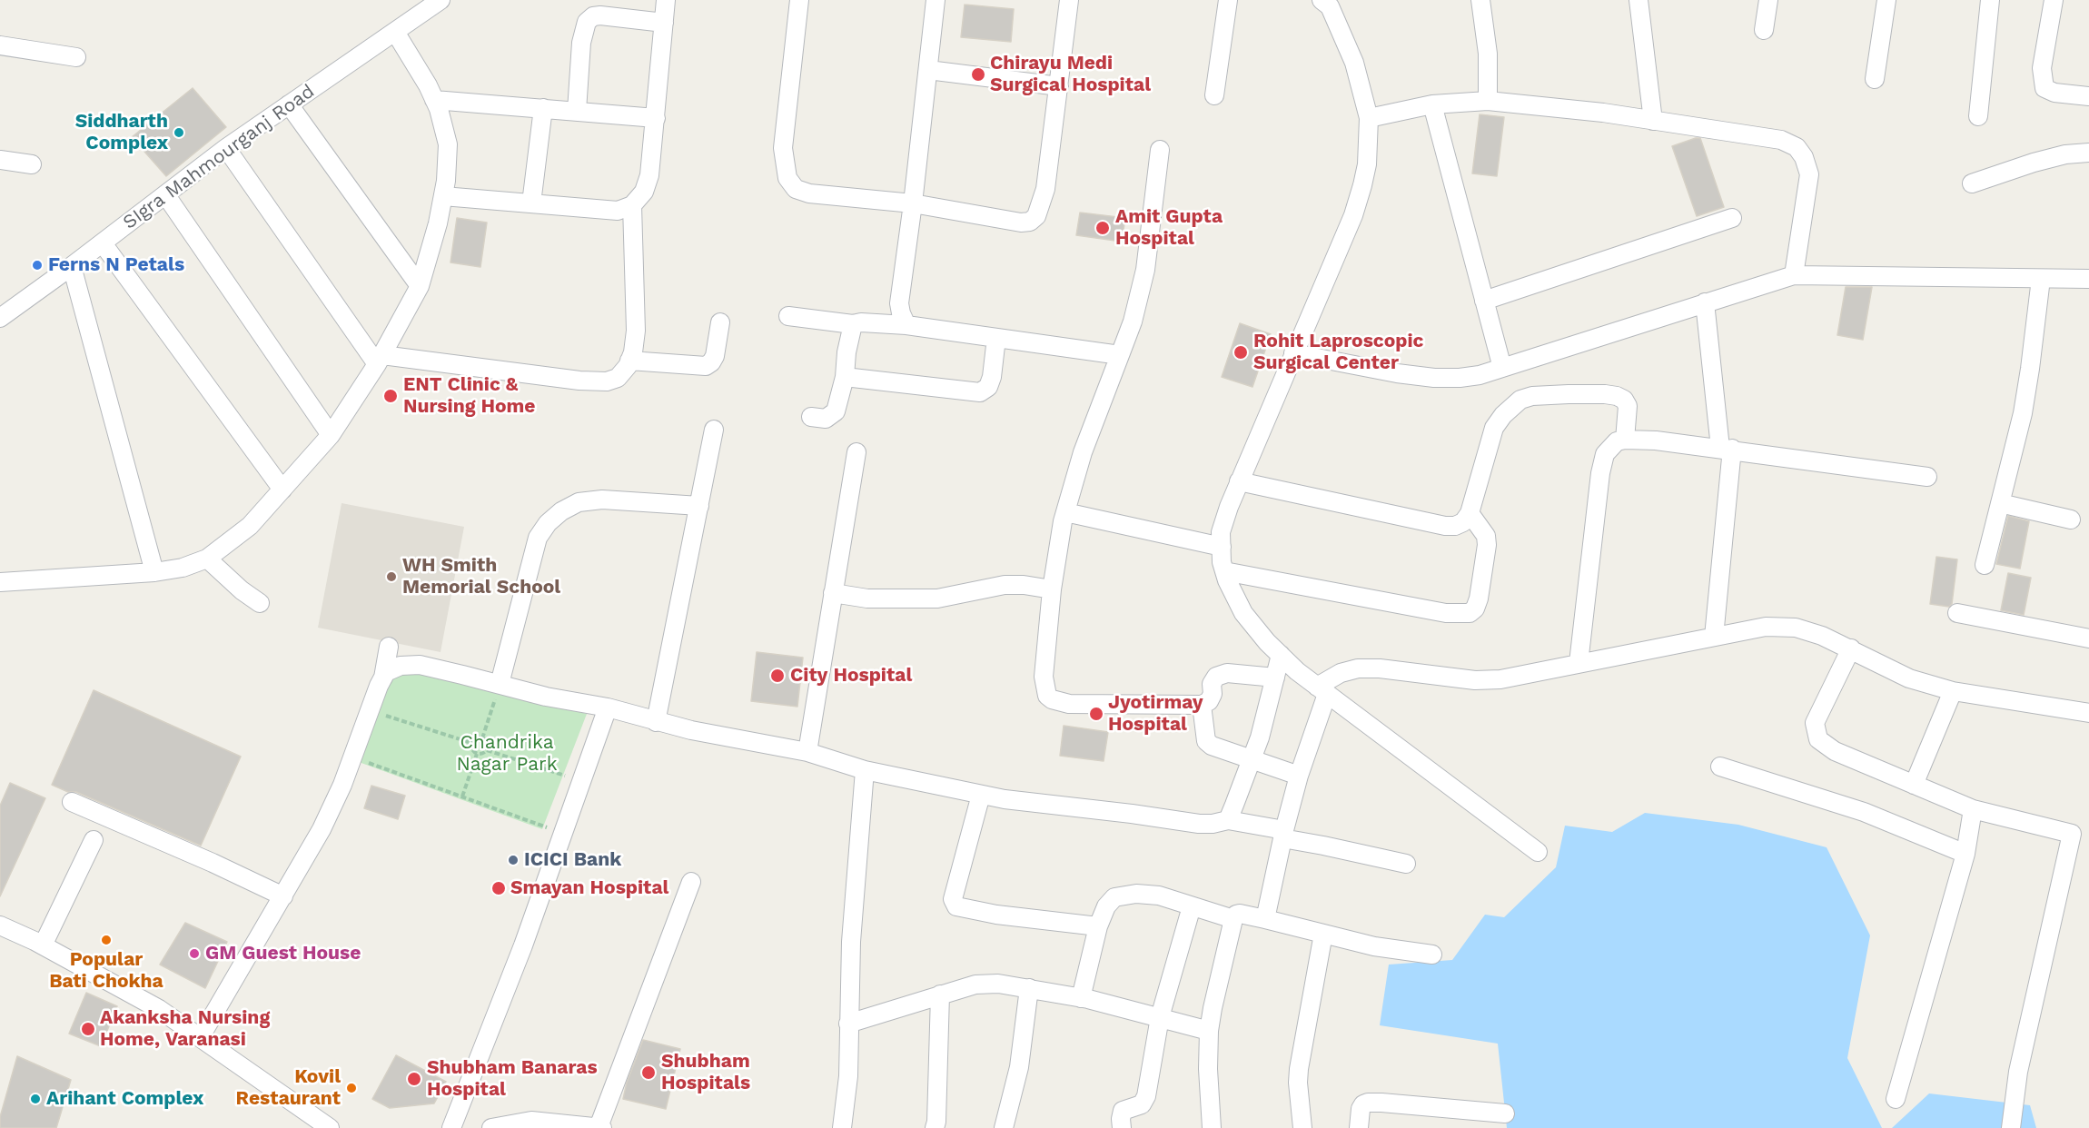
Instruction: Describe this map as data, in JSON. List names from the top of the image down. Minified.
{"streets":{"street":["SIgra Mahmourganj Road"]},"parks":["Chandrika Nagar Park"],"places":["Chirayu Medi Surgical Hospital","Siddharth Complex","Amit Gupta Hospital","Ferns N Petals","Rohit Laproscopic Surgical Center","ENT Clinic & Nursing Home","WH Smith Memorial School","City Hospital","Jyotirmay Hospital","ICICI Bank","Smayan Hospital","Popular Bati Chokha","GM Guest House","Akanksha Nursing Home, Varanasi","Shubham Hospitals","Shubham Banaras Hospital","Kovil Restaurant","Arihant Complex"]}
